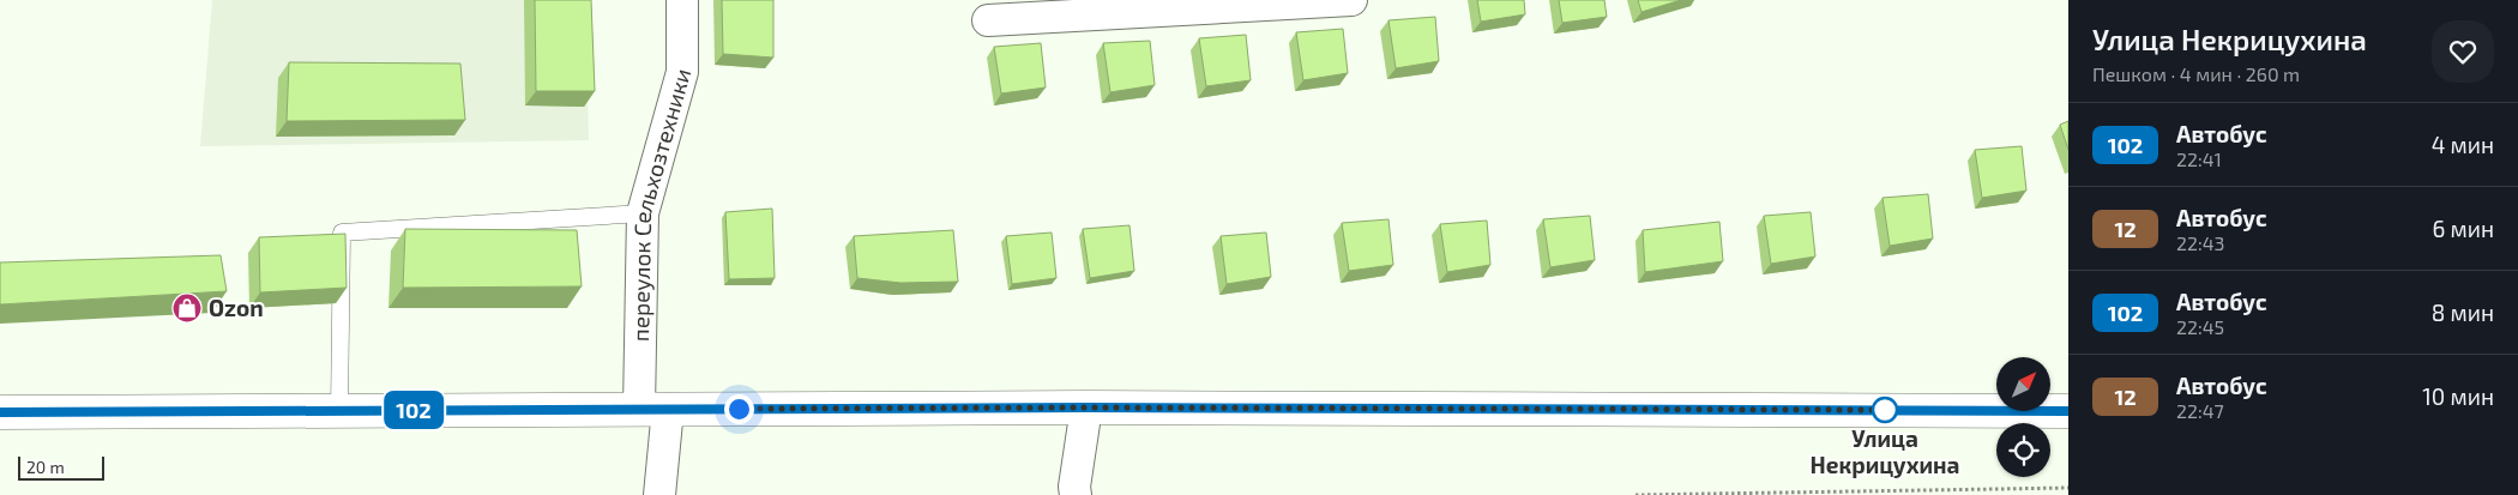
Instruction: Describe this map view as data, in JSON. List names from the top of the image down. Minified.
{"streets":{"street":["переулок Сельхозтехники"]},"places":{"shop":["Ozon"],"other":["Улица Некрицухина"]},"lines":["bus line 102"],"scale_bar":"20 m","north":"top right","page":{"on_map":"102","heading":["Улица Некрицухина","Пешком · 4 мин · 260 m"],"list":[{"mark":"102","name":"Автобус","note":"22:41","value":"4 мин"},{"mark":"12","name":"Автобус","note":"22:43","value":"6 мин"},{"mark":"102","name":"Автобус","note":"22:45","value":"8 мин"},{"mark":"12","name":"Автобус","note":"22:47","value":"10 мин"}],"scale":"20 m"}}
